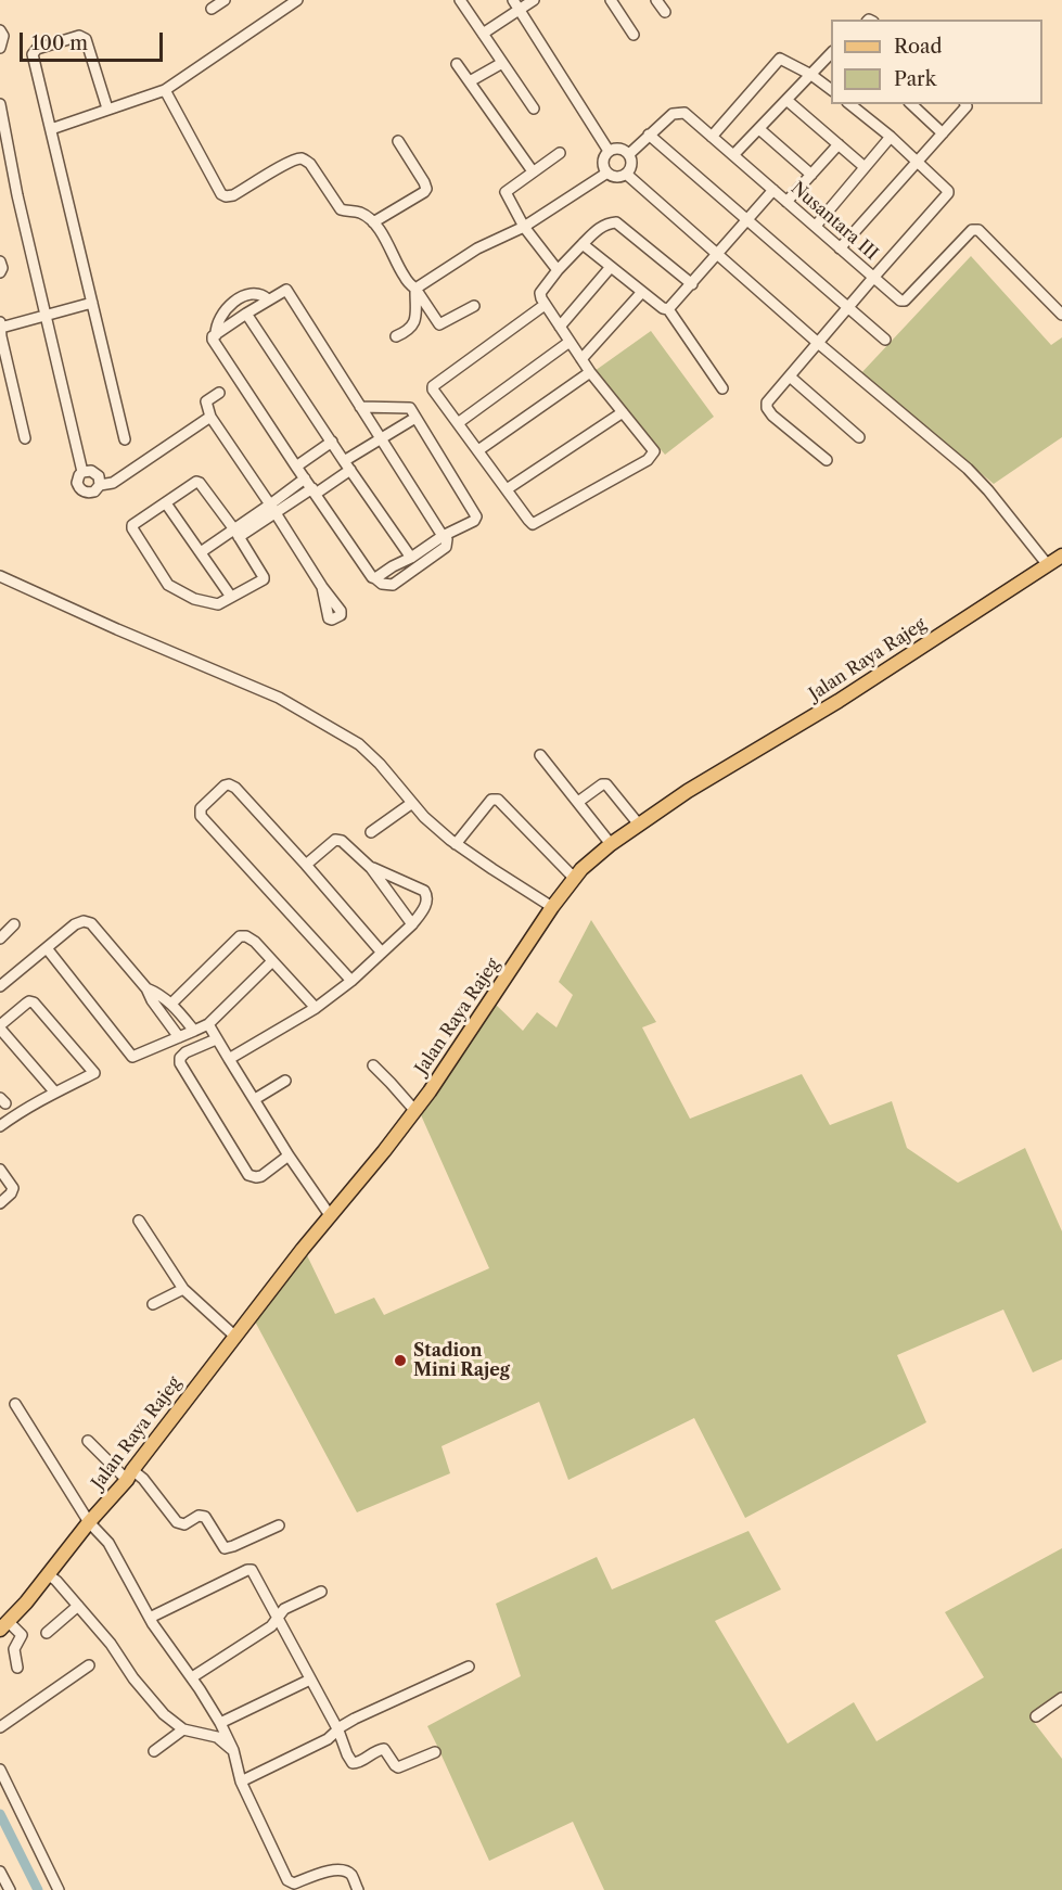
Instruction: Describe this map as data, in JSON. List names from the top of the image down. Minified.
{"streets":{"main road":["Jalan Raya Rajeg"],"street":["Nusantara III"]},"places":["Stadion Mini Rajeg"],"legend":["Road","Park"],"scale_bar":"100 m"}
